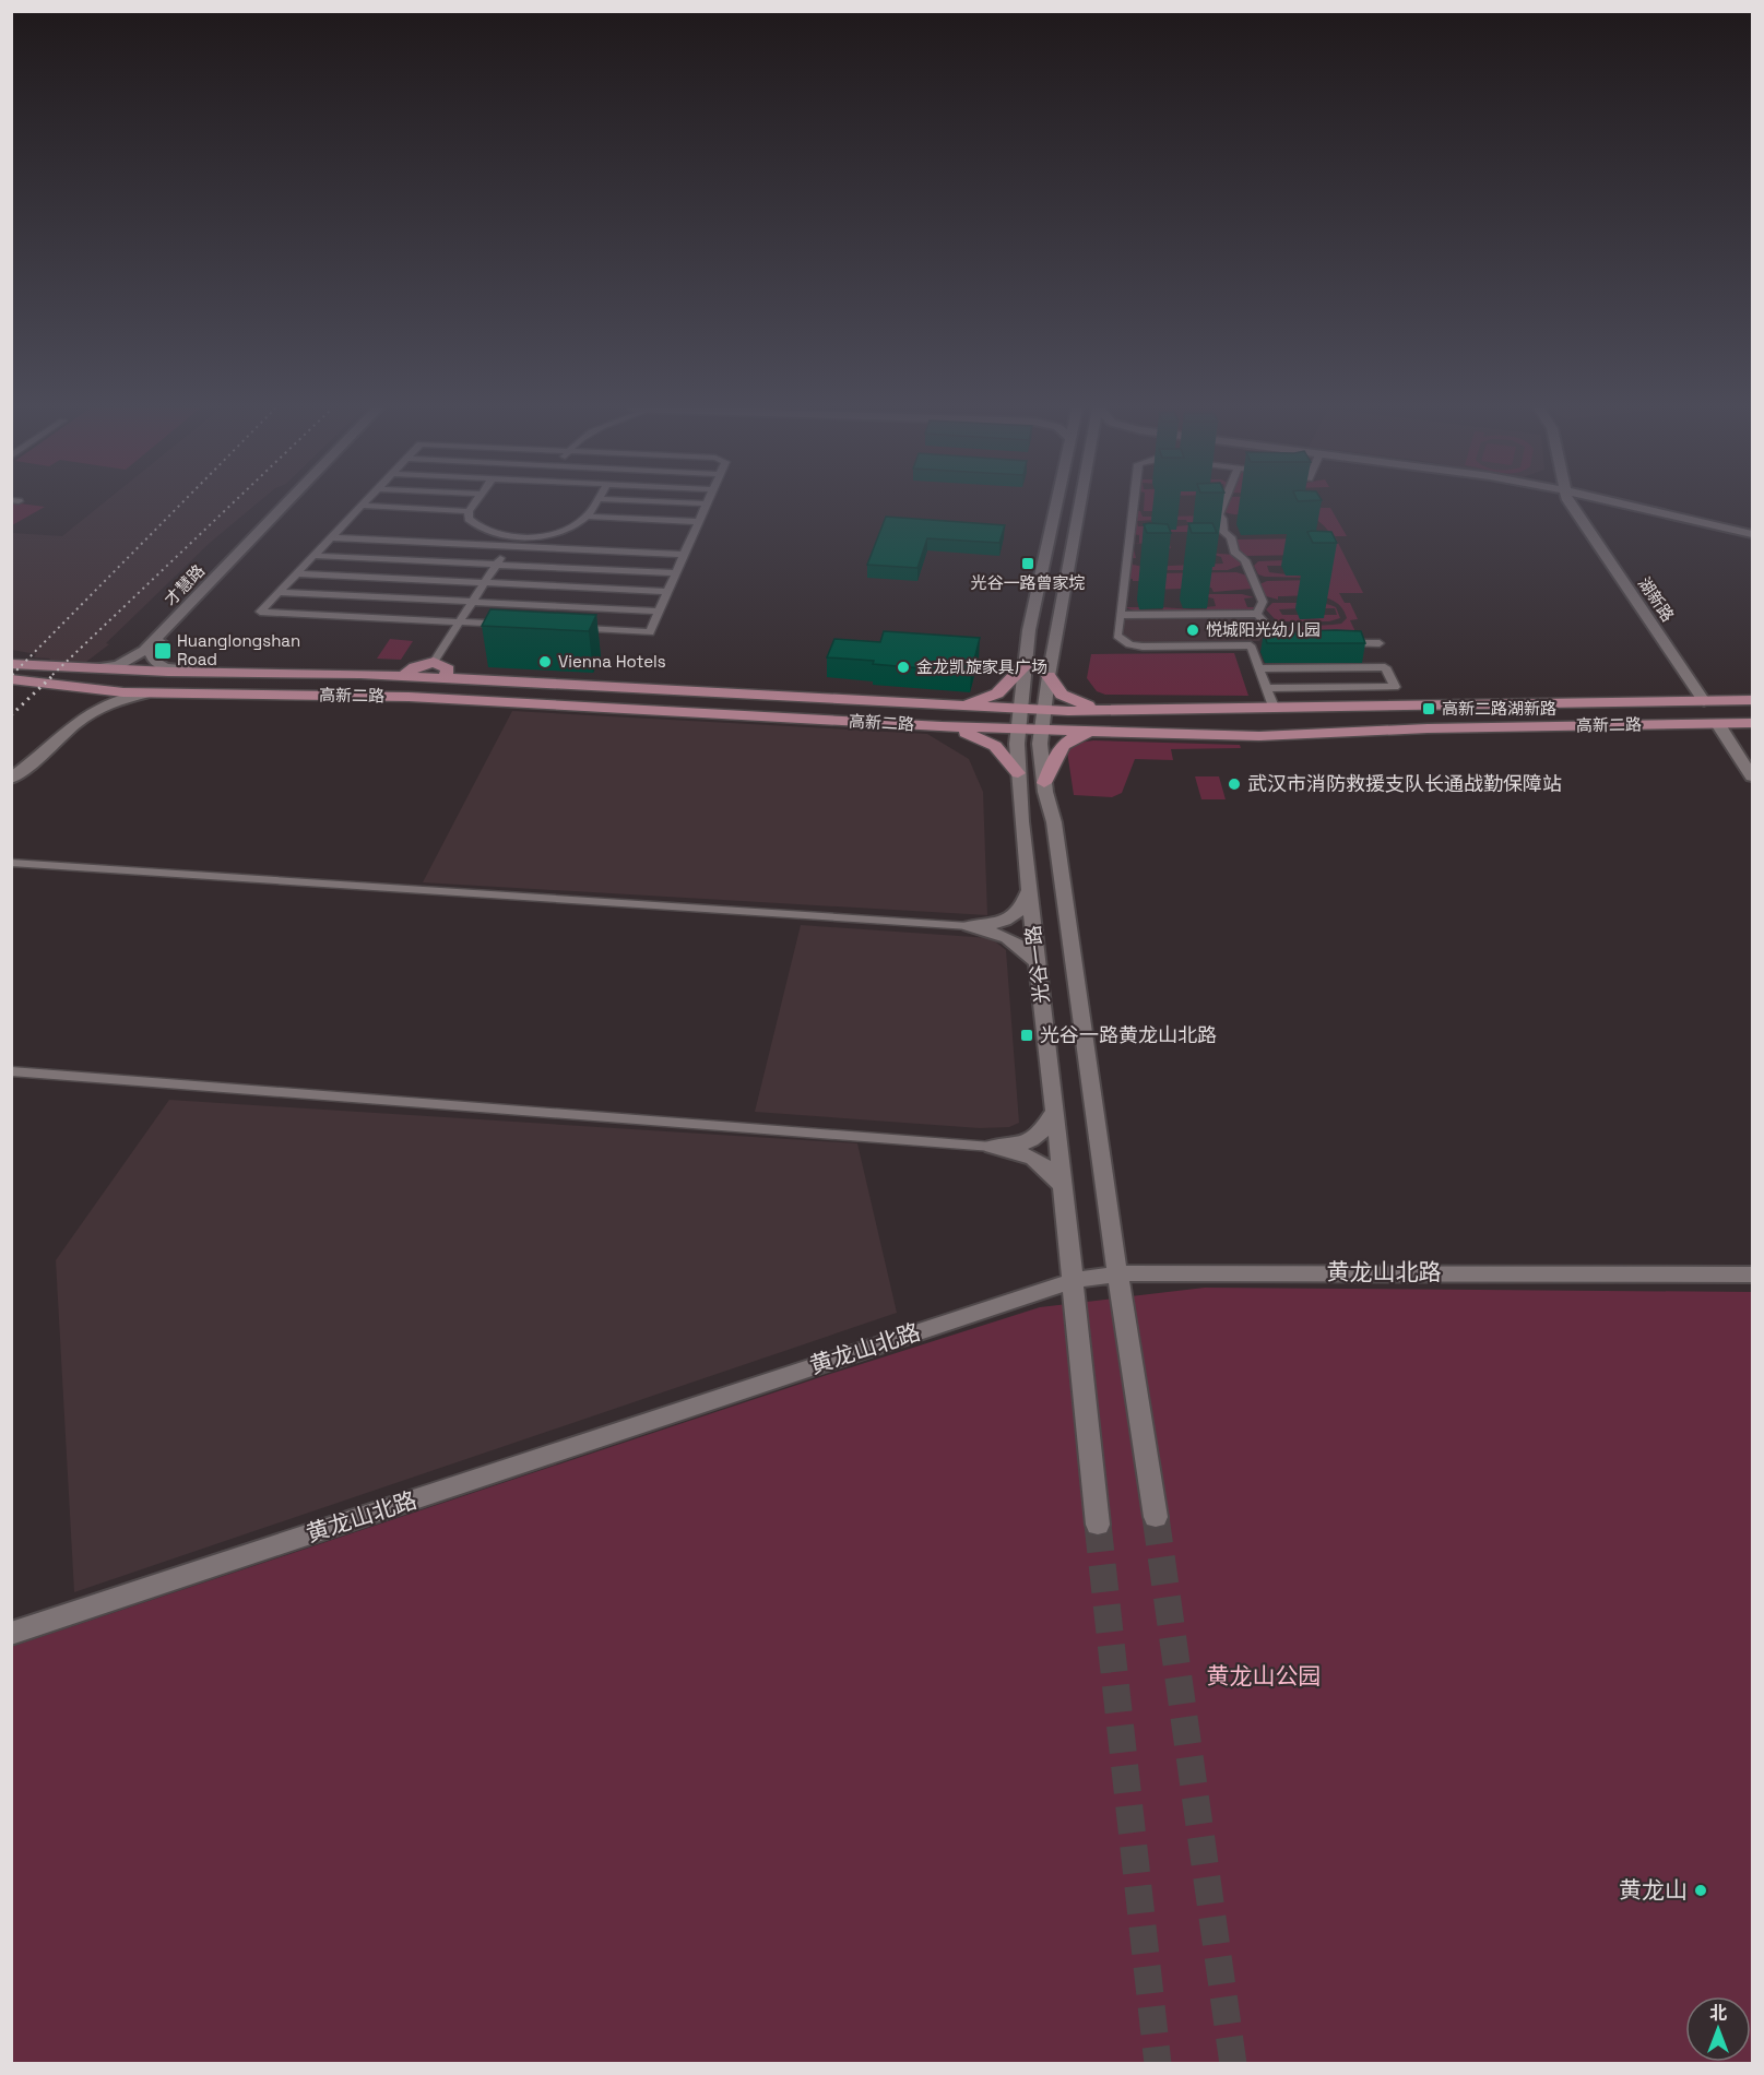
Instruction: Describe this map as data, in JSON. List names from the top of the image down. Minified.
{"streets":{"main road":["高新二路"],"street":["才慧路","湖新路","光谷一路","黄龙山北路"]},"crossings":[["才慧路","高新二路"],["湖新路","高新二路"],["高新二路","光谷一路"],["光谷一路","黄龙山北路"]],"parks":["黄龙山公园"],"places":{"transit":["光谷一路曾家垸","Huanglongshan Road","高新二路湖新路","光谷一路黄龙山北路"],"other":["悦城阳光幼儿园","Vienna Hotels","金龙凯旋家具广场","武汉市消防救援支队长通战勤保障站","黄龙山"]},"north":"top"}
